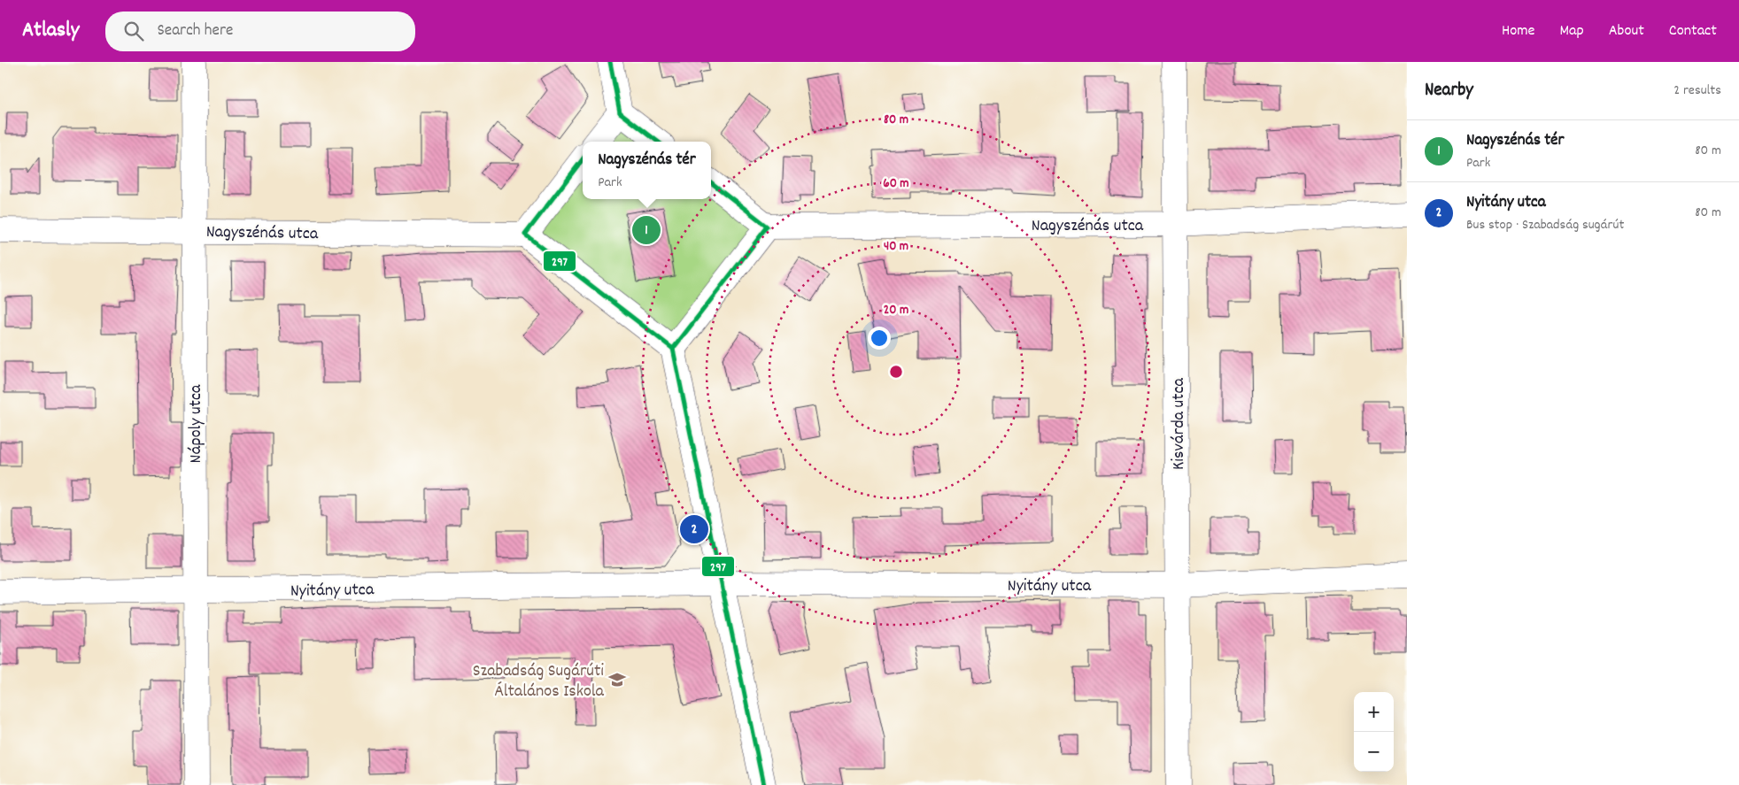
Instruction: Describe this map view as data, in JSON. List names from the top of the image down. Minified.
{"streets":{"street":["Nagyszénás utca","Nápoly utca","Kisvárda utca","Nyitány utca"]},"crossings":[["Nagyszénás utca","Nápoly utca"],["Nagyszénás utca","Kisvárda utca"],["Nápoly utca","Nyitány utca"],["Kisvárda utca","Nyitány utca"]],"places":{"school or university":["Szabadság Sugárúti Általános Iskola"]},"lines":["transit line 297"],"page":{"header":"Atlasly","search":"Search here","nav":["Home","Map","About","Contact"],"heading":["Nearby","2 results"],"list":[{"mark":"1","name":"Nagyszénás tér","note":"Park","value":"80 m"},{"mark":"2","name":"Nyitány utca","note":"Bus stop · Szabadság sugárút","value":"80 m"}],"popup":["Nagyszénás tér","Park"],"pins":["1","2"],"map_buttons":["+","−"]},"rings":["80 m","60 m","40 m","20 m"]}
